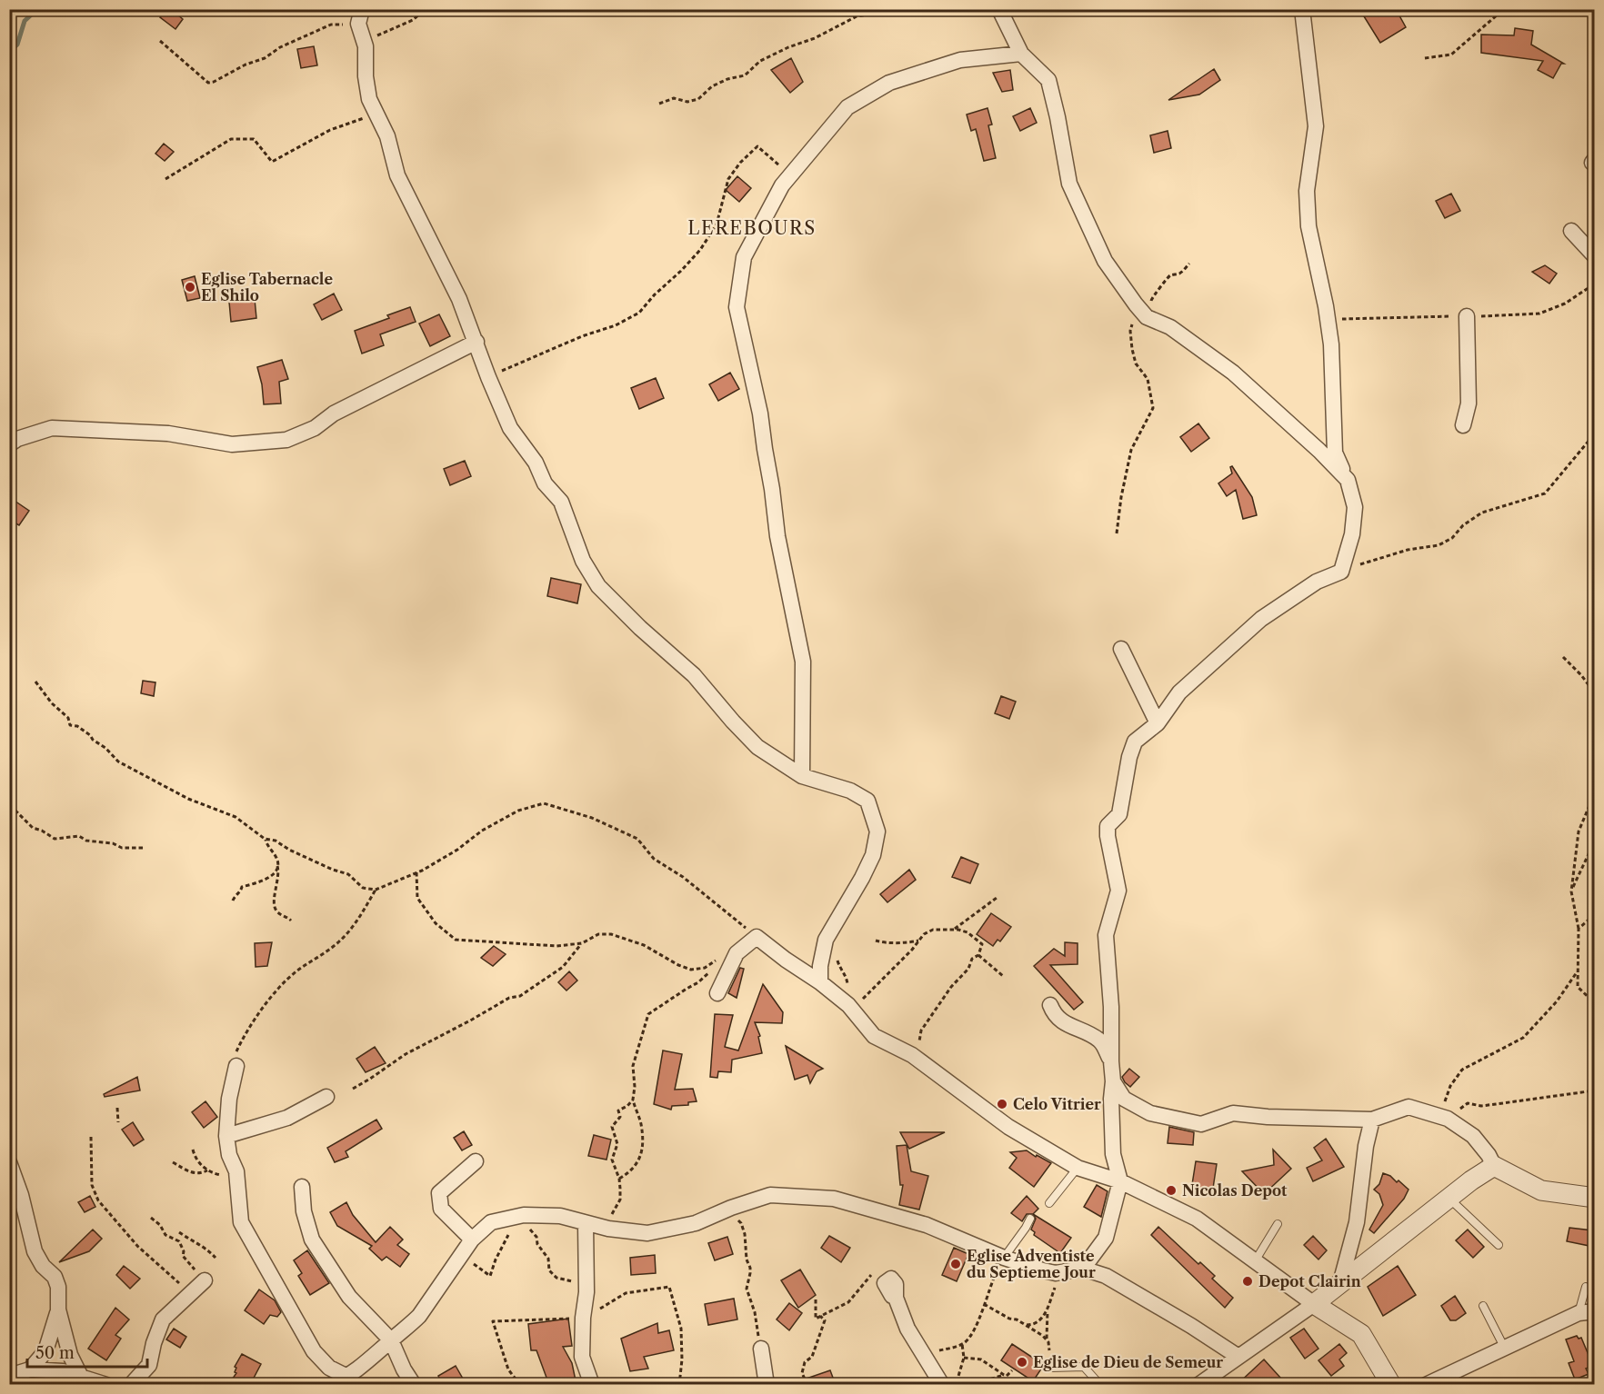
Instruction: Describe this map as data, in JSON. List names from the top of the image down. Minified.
{"districts":["LEREBOURS"],"places":["Eglise Tabernacle El Shilo","Celo Vitrier","Nicolas Depot","Eglise Adventiste du Septieme Jour","Depot Clairin","Eglise de Dieu de Semeur"],"scale_bar":"50 m"}
